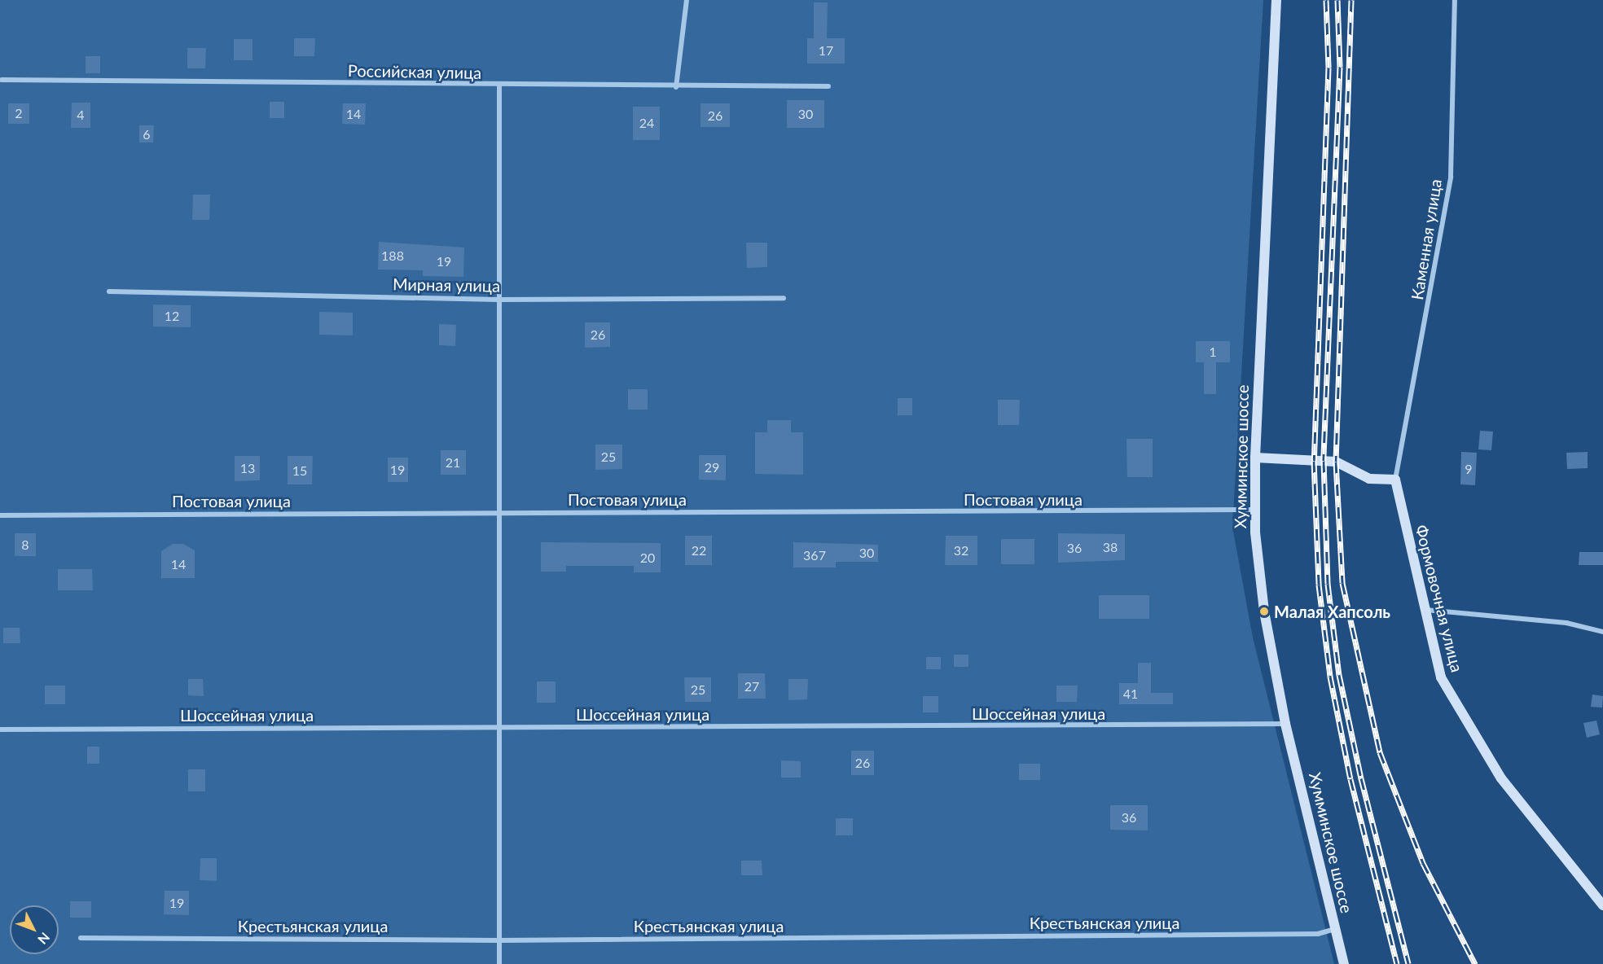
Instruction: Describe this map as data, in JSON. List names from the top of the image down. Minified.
{"streets":{"main road":["Хумминское шоссе","Формовочная улица"],"street":["Российская улица","Каменная улица","Мирная улица","Постовая улица","Шоссейная улица","Крестьянская улица"]},"crossings":[["Каменная улица","Формовочная улица"],["Хумминское шоссе","Постовая улица"],["Хумминское шоссе","Шоссейная улица"],["Хумминское шоссе","Крестьянская улица"]],"places":["Малая Хапсоль"],"house_numbers":["17","2","14","30","4","26","24","6","188","19","12","26","1","25","21","29","13","9","19","15","8","38","36","22","32","30","367","20","14","27","25","41","26","36","19"],"north":"bottom right"}
